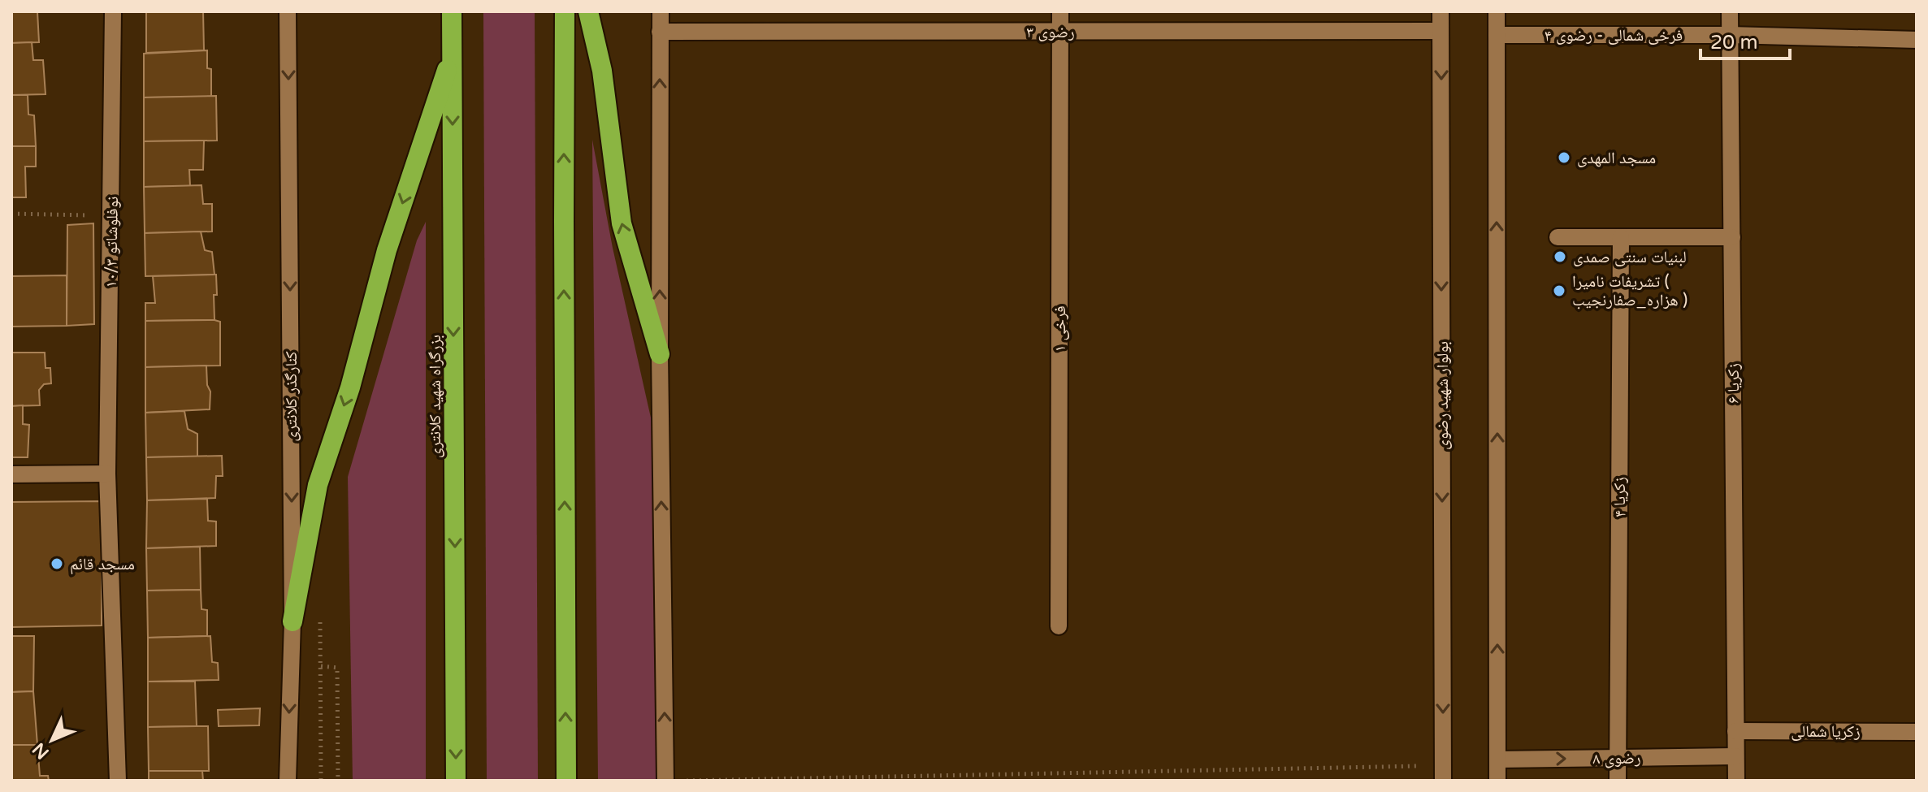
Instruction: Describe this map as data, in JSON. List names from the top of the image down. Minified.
{"streets":{"highway":["بزرگراه شهید کلانتری"],"street":["رضوی ۳","فرخی شمالی - رضوی ۴","نوفلوشاتو ۱۰/۳","فرخی ۱","زکریا ۶","بولوار شهید رضوی","کنارگذر کلانتری","زکریا ۴","زکریا شمالی","رضوی ۸"]},"crossings":[["رضوی ۳","فرخی ۱"],["رضوی ۳","بولوار شهید رضوی"],["فرخی شمالی - رضوی ۴","زکریا ۶"],["زکریا ۶","زکریا شمالی"],["زکریا ۶","رضوی ۸"],["زکریا ۴","رضوی ۸"]],"one_way":["کنارگذر کلانتری","رضوی ۸"],"places":["مسجد المهدی","لبنیات سنتی صمدی","تشریفات نامیرا ( هزاره_صفارنجیب )","مسجد قائم"],"scale_bar":"20 m","north":"bottom left"}
